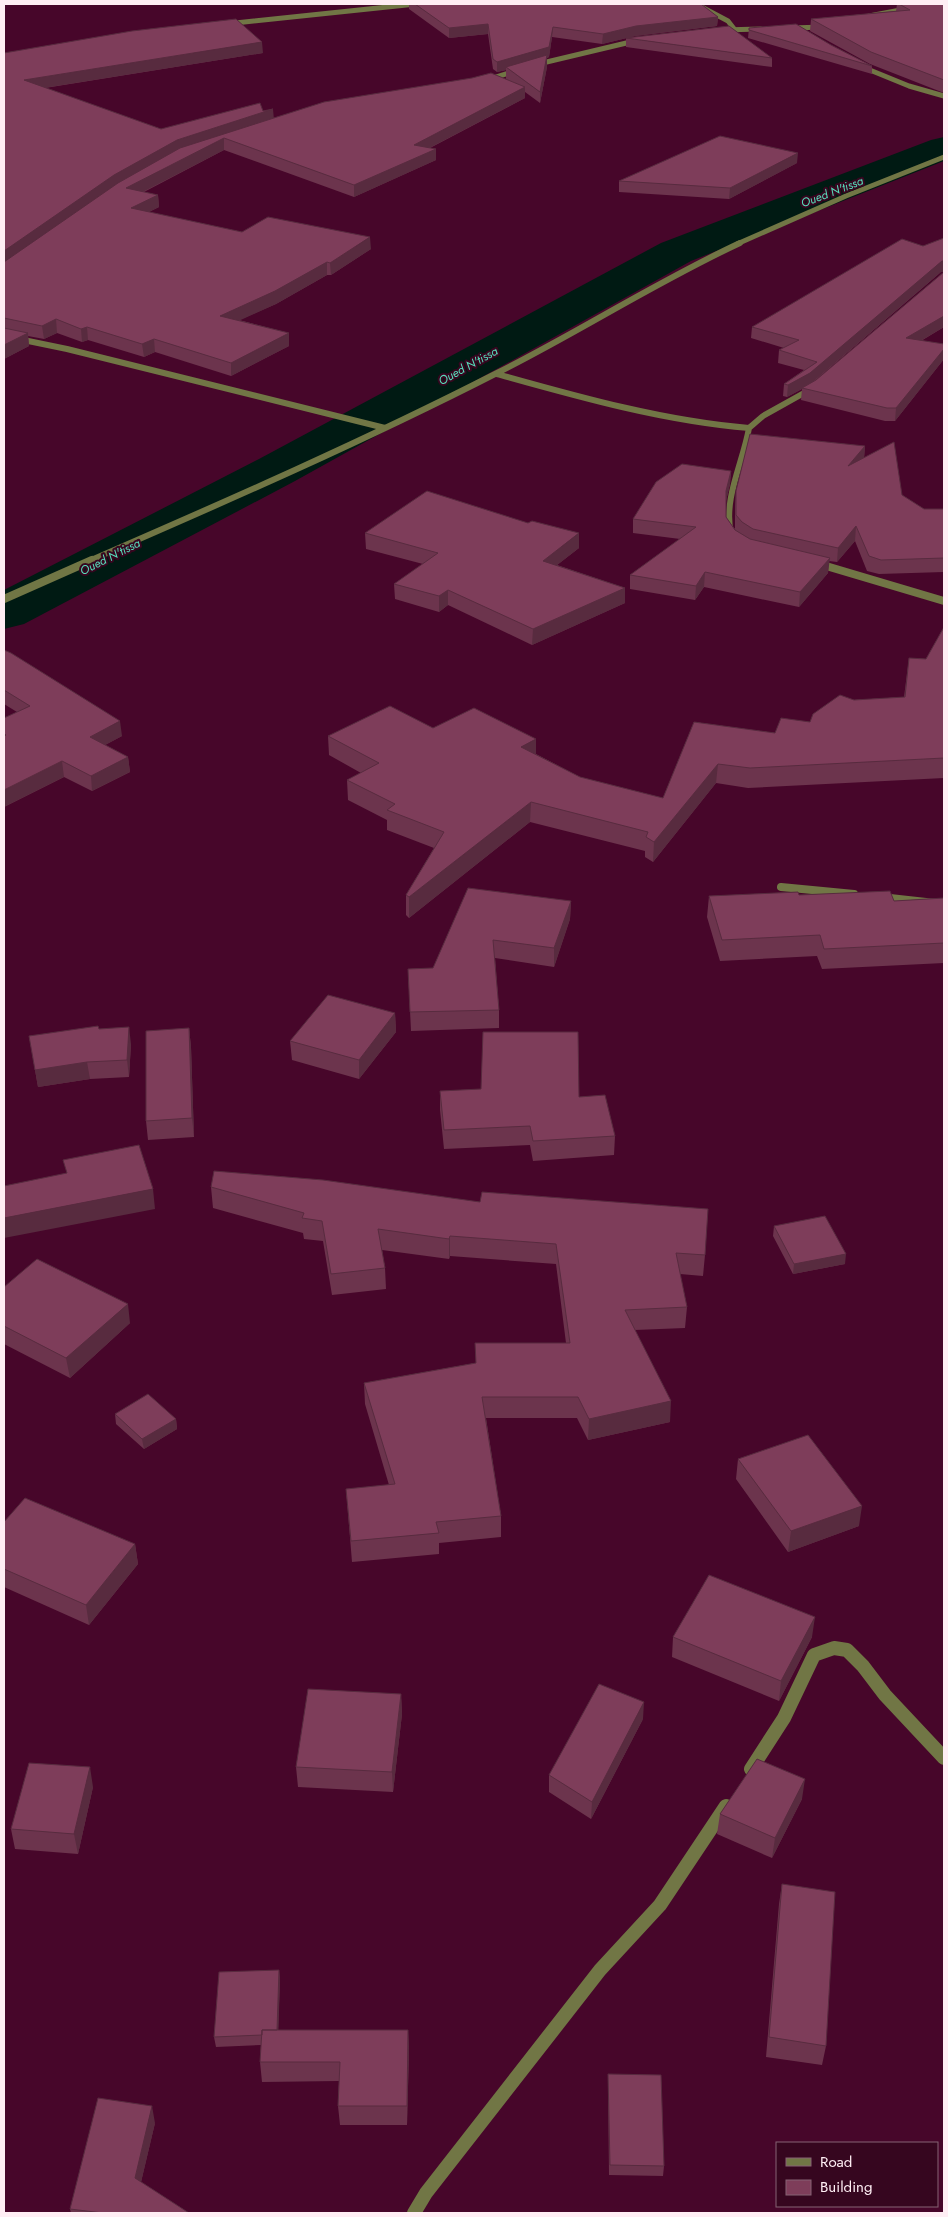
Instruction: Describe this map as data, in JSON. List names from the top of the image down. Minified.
{"water":["Oued N'tissa"],"legend":["Road","Building"]}
